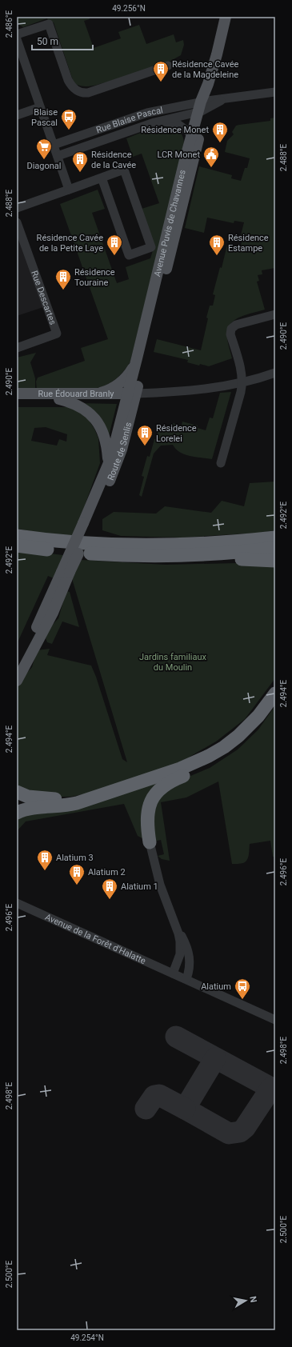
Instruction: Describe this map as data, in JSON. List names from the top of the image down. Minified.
{"streets":{"main road":["Avenue Puvis de Chavannes","Rue Édouard Branly","Route de Senlis"],"street":["Rue Blaise Pascal","Rue Descartes","Avenue de la Forêt d'Halatte"]},"crossings":[["Rue Blaise Pascal","Avenue Puvis de Chavannes"],["Avenue Puvis de Chavannes","Rue Édouard Branly"],["Avenue Puvis de Chavannes","Route de Senlis"],["Rue Édouard Branly","Route de Senlis"]],"parks":["Jardins familiaux du Moulin"],"places":{"building":["Résidence Cavée de la Magdeleine","Résidence Monet","Résidence de la Cavée","Résidence Cavée de la Petite Laye","Résidence Estampe","Résidence Touraine","Résidence Lorelei","Alatium 3","Alatium 2","Alatium 1"],"bus stop":["Blaise Pascal","Alatium"],"supermarket":["Diagonal"],"public building":["LCR Monet"]},"scale_bar":"50 m","north":"right","coordinates":["49.256°N","2.486°E","2.488°E","2.490°E","2.492°E","2.494°E","2.496°E","2.498°E","2.500°E","49.254°N"]}
